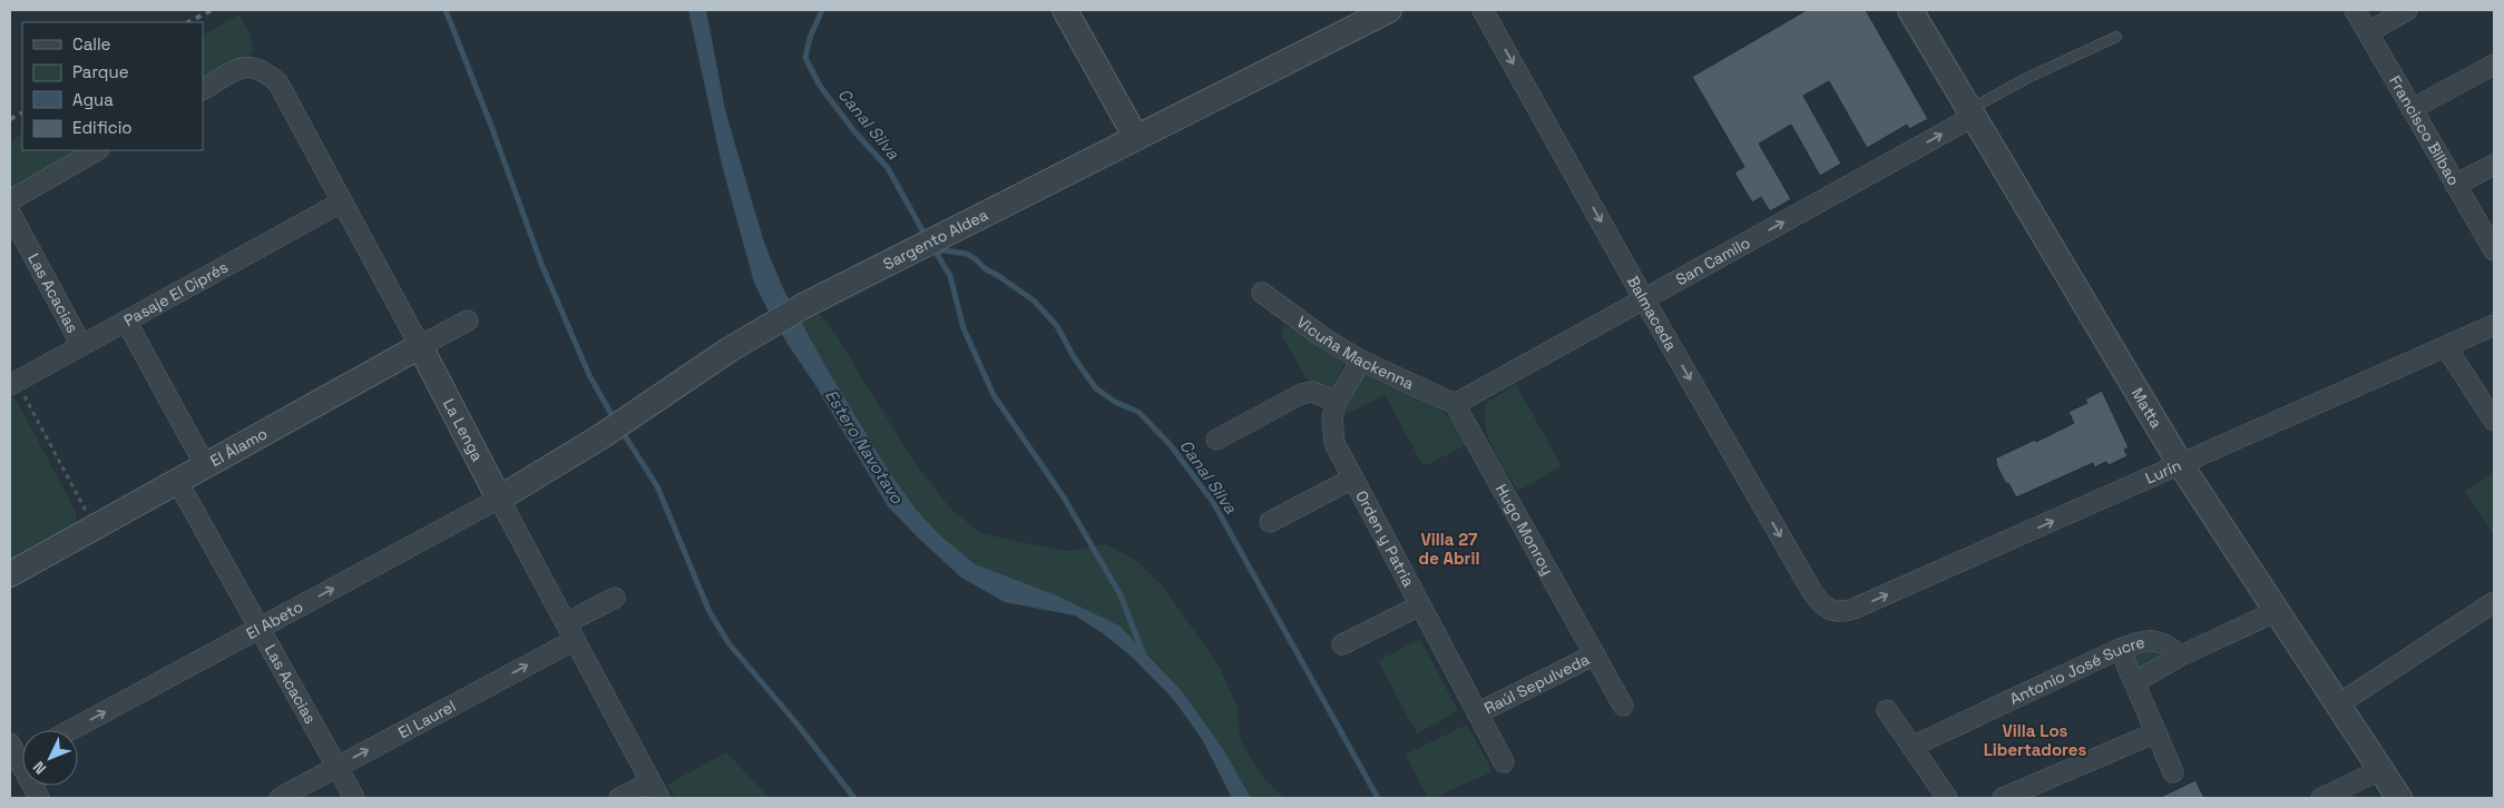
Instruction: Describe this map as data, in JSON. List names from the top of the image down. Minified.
{"streets":{"street":["Francisco Bilbao","Sargento Aldea","San Camilo","Las Acacias","Pasaje El Ciprés","Balmaceda","Vicuña Mackenna","Matta","La Lenga","El Álamo","Lurín","Hugo Monroy","Orden y Patria","El Abeto","Antonio José Sucre","Raúl Sepulveda","El Laurel"]},"crossings":[["Sargento Aldea","La Lenga"],["Sargento Aldea","El Abeto"],["San Camilo","Balmaceda"],["San Camilo","Vicuña Mackenna"],["San Camilo","Matta"],["San Camilo","Hugo Monroy"],["Las Acacias","Pasaje El Ciprés"],["Las Acacias","El Álamo"],["Las Acacias","El Abeto"],["Las Acacias","El Laurel"],["Pasaje El Ciprés","La Lenga"],["Balmaceda","Lurín"],["Vicuña Mackenna","Hugo Monroy"],["Vicuña Mackenna","Orden y Patria"],["Matta","Lurín"],["La Lenga","El Álamo"],["La Lenga","El Abeto"],["La Lenga","El Laurel"],["Hugo Monroy","Raúl Sepulveda"],["Orden y Patria","Raúl Sepulveda"]],"one_way":["San Camilo","Balmaceda","Lurín","El Abeto","El Laurel"],"districts":["Villa 27 de Abril","Villa Los Libertadores"],"water":["Canal Silva","Estero Navotavo"],"legend":["Calle","Parque","Agua","Edificio"],"north":"bottom left"}
